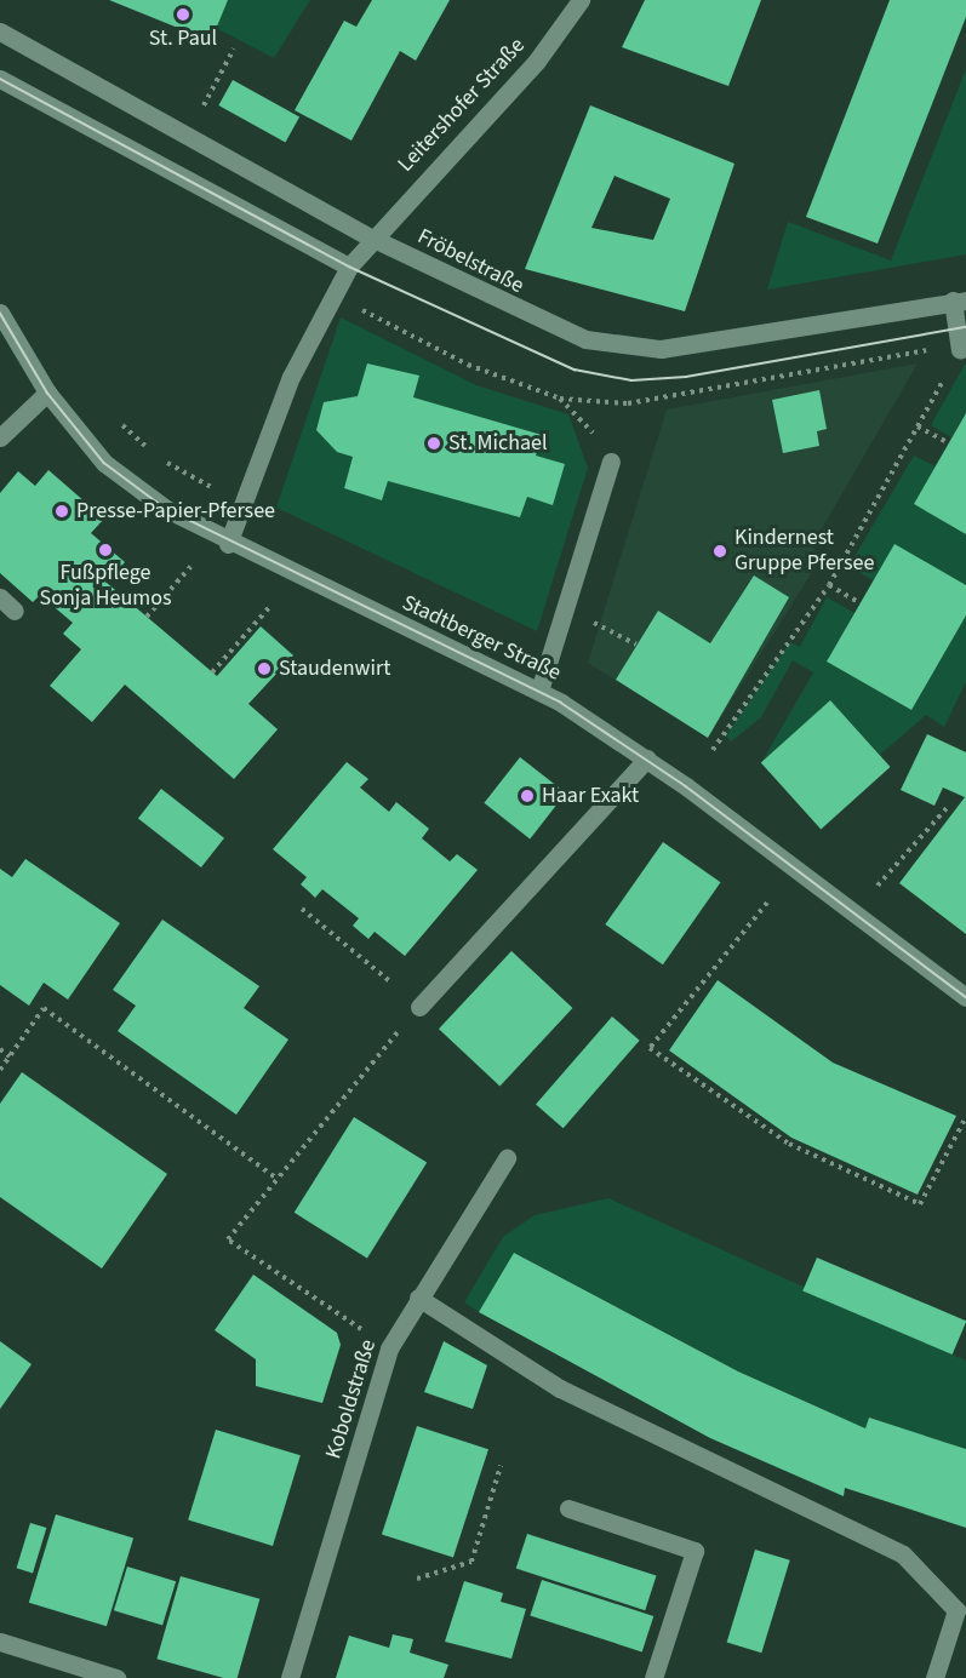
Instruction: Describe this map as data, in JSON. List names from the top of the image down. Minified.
{"streets":{"street":["Leitershofer Straße","Fröbelstraße","Stadtberger Straße","Koboldstraße"]},"crossings":[["Leitershofer Straße","Fröbelstraße"],["Leitershofer Straße","Stadtberger Straße"]],"places":["St. Paul","St. Michael","Presse-Papier-Pfersee","Fußpflege Sonja Heumos","Kindernest Gruppe Pfersee","Staudenwirt","Haar Exakt"]}
